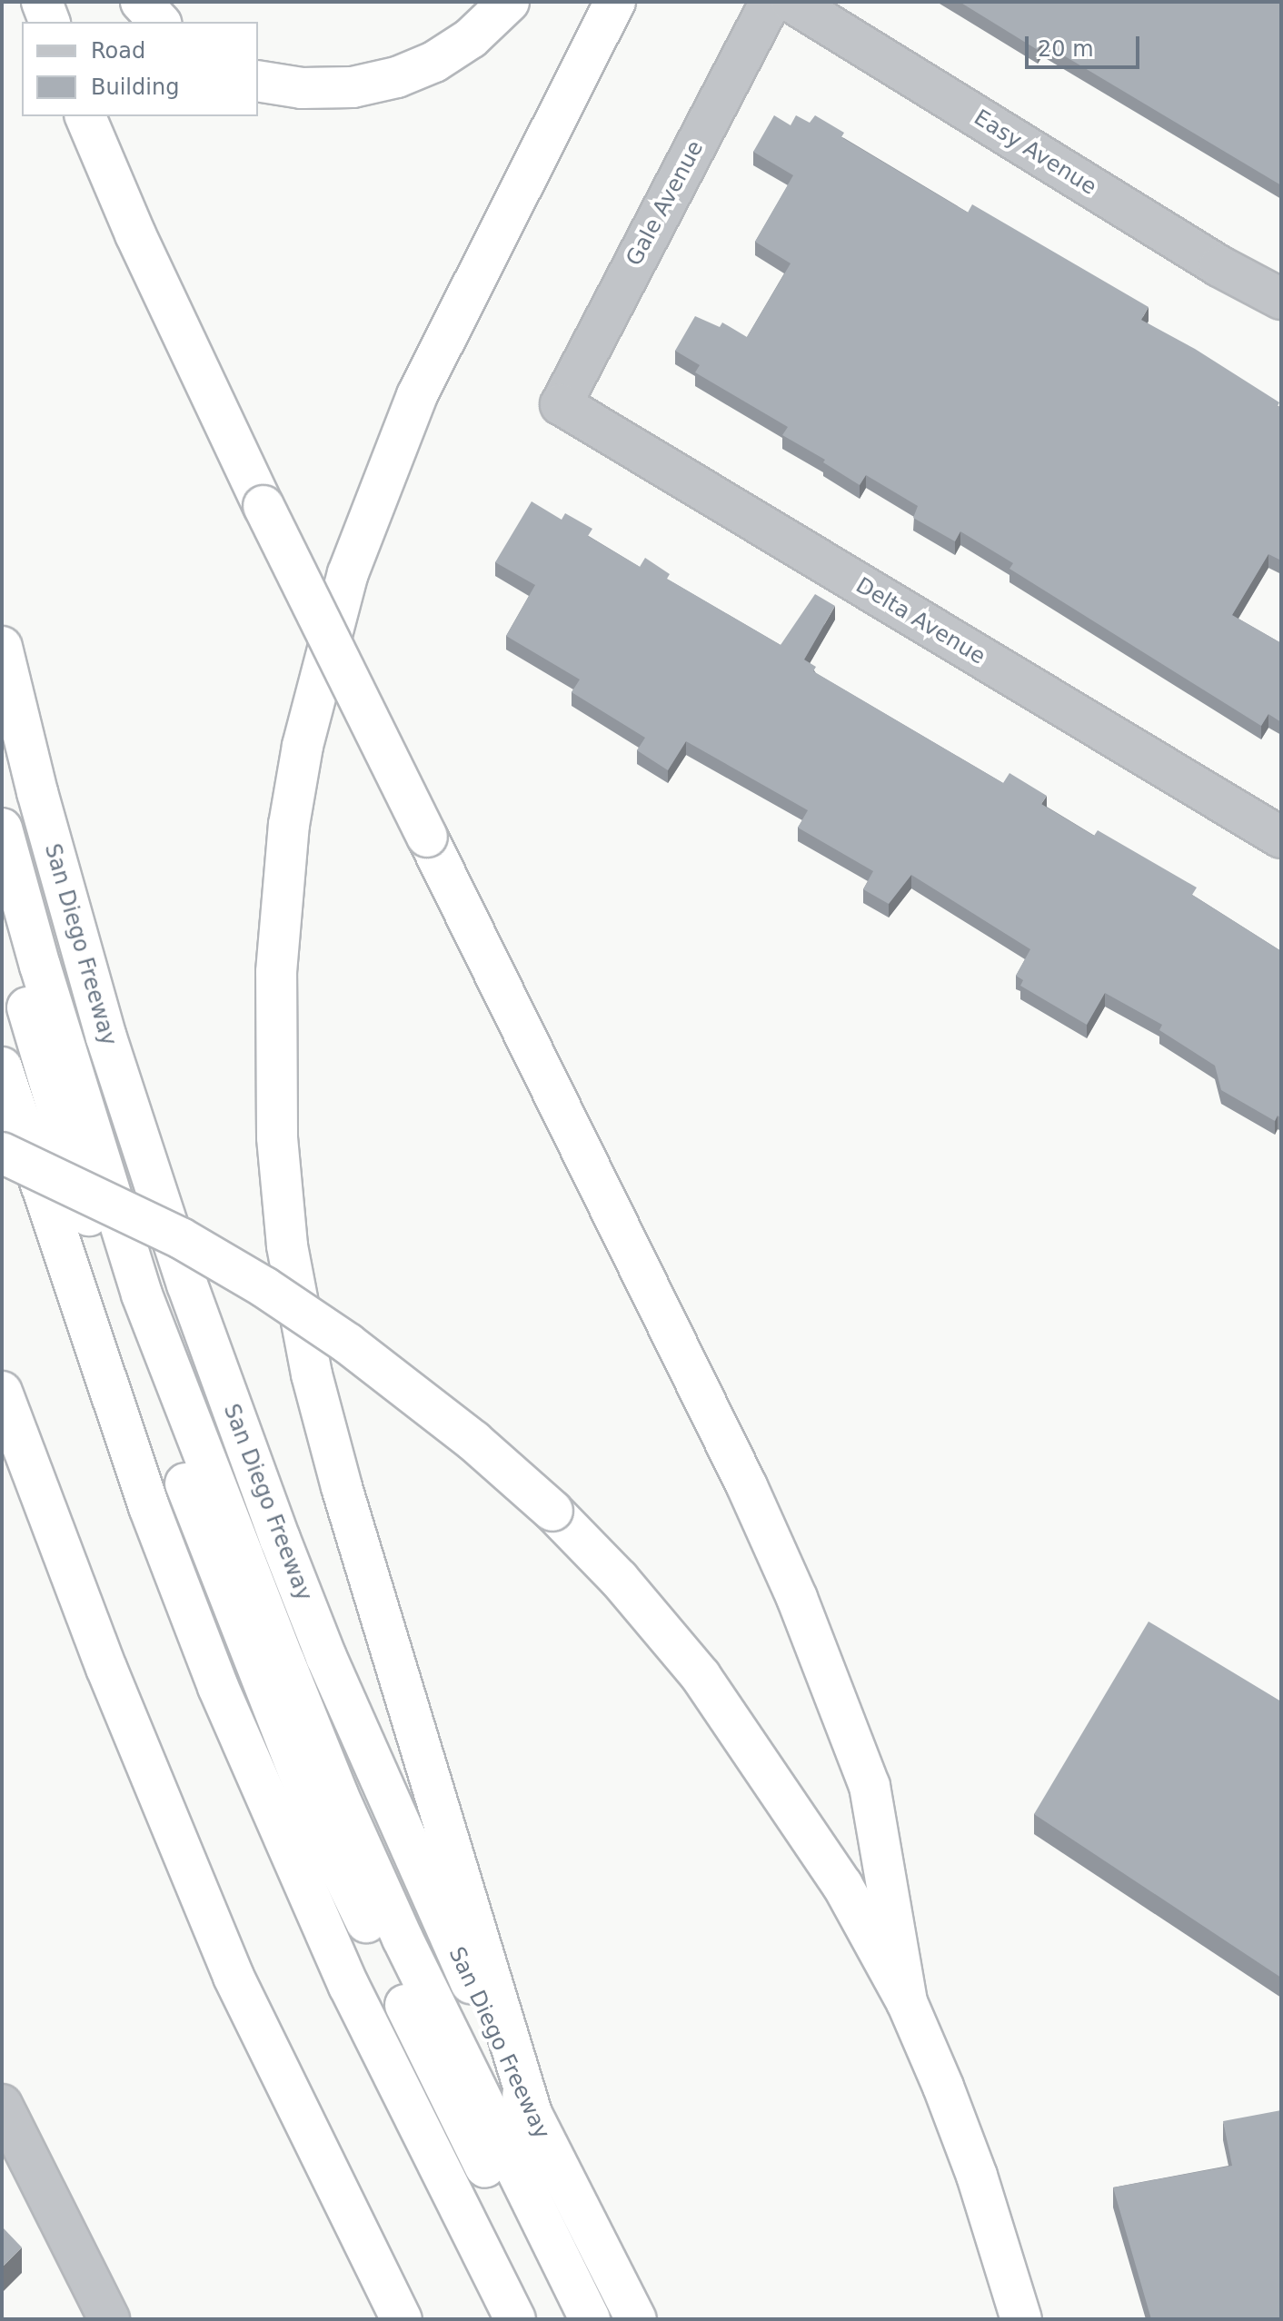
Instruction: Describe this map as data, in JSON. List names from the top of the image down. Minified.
{"streets":{"highway":["San Diego Freeway"],"street":["Easy Avenue","Gale Avenue","Delta Avenue"]},"crossings":[["Gale Avenue","Delta Avenue"]],"legend":["Road","Building"],"scale_bar":"20 m"}
